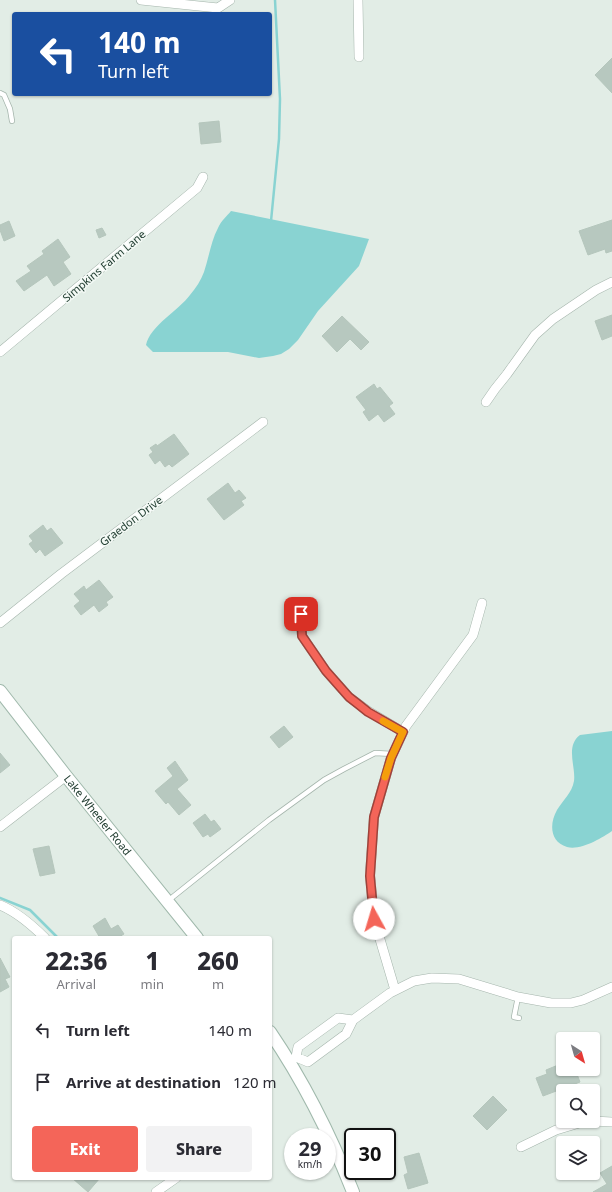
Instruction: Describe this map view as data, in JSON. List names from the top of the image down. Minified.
{"streets":{"street":["Simpkins Farm Lane","Graedon Drive","Lake Wheeler Road"]},"north":"bottom right","page":{"turn":["140 m","Turn left"],"eta":["22:36","Arrival","1","min","260","m"],"list":[{"name":"Turn left","value":"140 m"},{"name":"Arrive at destination","value":"120 m"}],"buttons":["Exit","Share"],"speed":"29 km/h","limit":"30"}}
